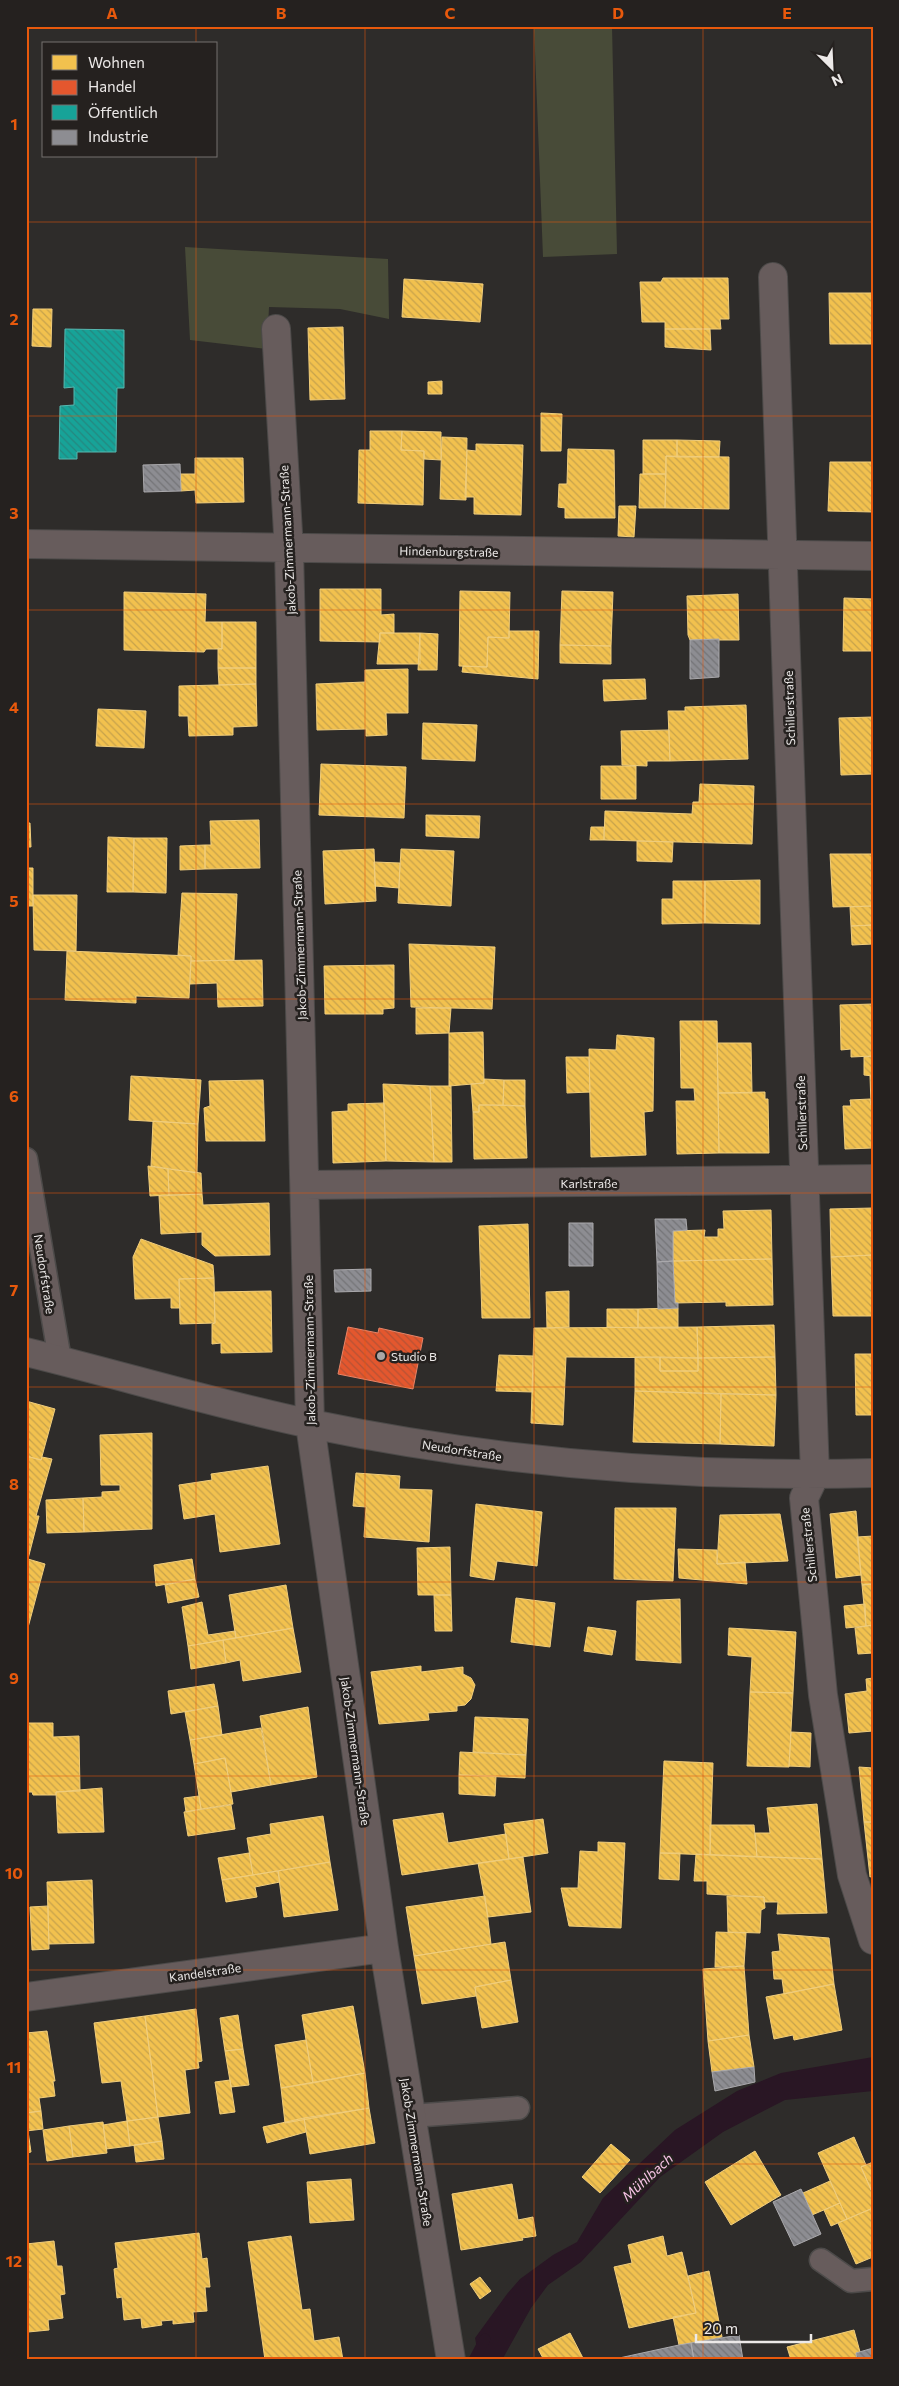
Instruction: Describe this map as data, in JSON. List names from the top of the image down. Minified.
{"streets":{"street":["Jakob-Zimmermann-Straße","Hindenburgstraße","Schillerstraße","Karlstraße","Neudorfstraße","Kandelstraße"]},"crossings":[["Jakob-Zimmermann-Straße","Hindenburgstraße"],["Jakob-Zimmermann-Straße","Karlstraße"],["Jakob-Zimmermann-Straße","Neudorfstraße"],["Jakob-Zimmermann-Straße","Kandelstraße"],["Hindenburgstraße","Schillerstraße"],["Schillerstraße","Karlstraße"],["Schillerstraße","Neudorfstraße"]],"water":["Mühlbach"],"places":["Studio B"],"legend":["Wohnen","Handel","Öffentlich","Industrie"],"scale_bar":"20 m","north":"bottom right","grid":{"columns":["A","B","C","D","E"],"rows":["1","2","3","4","5","6","7","8","9","10","11","12"]}}
